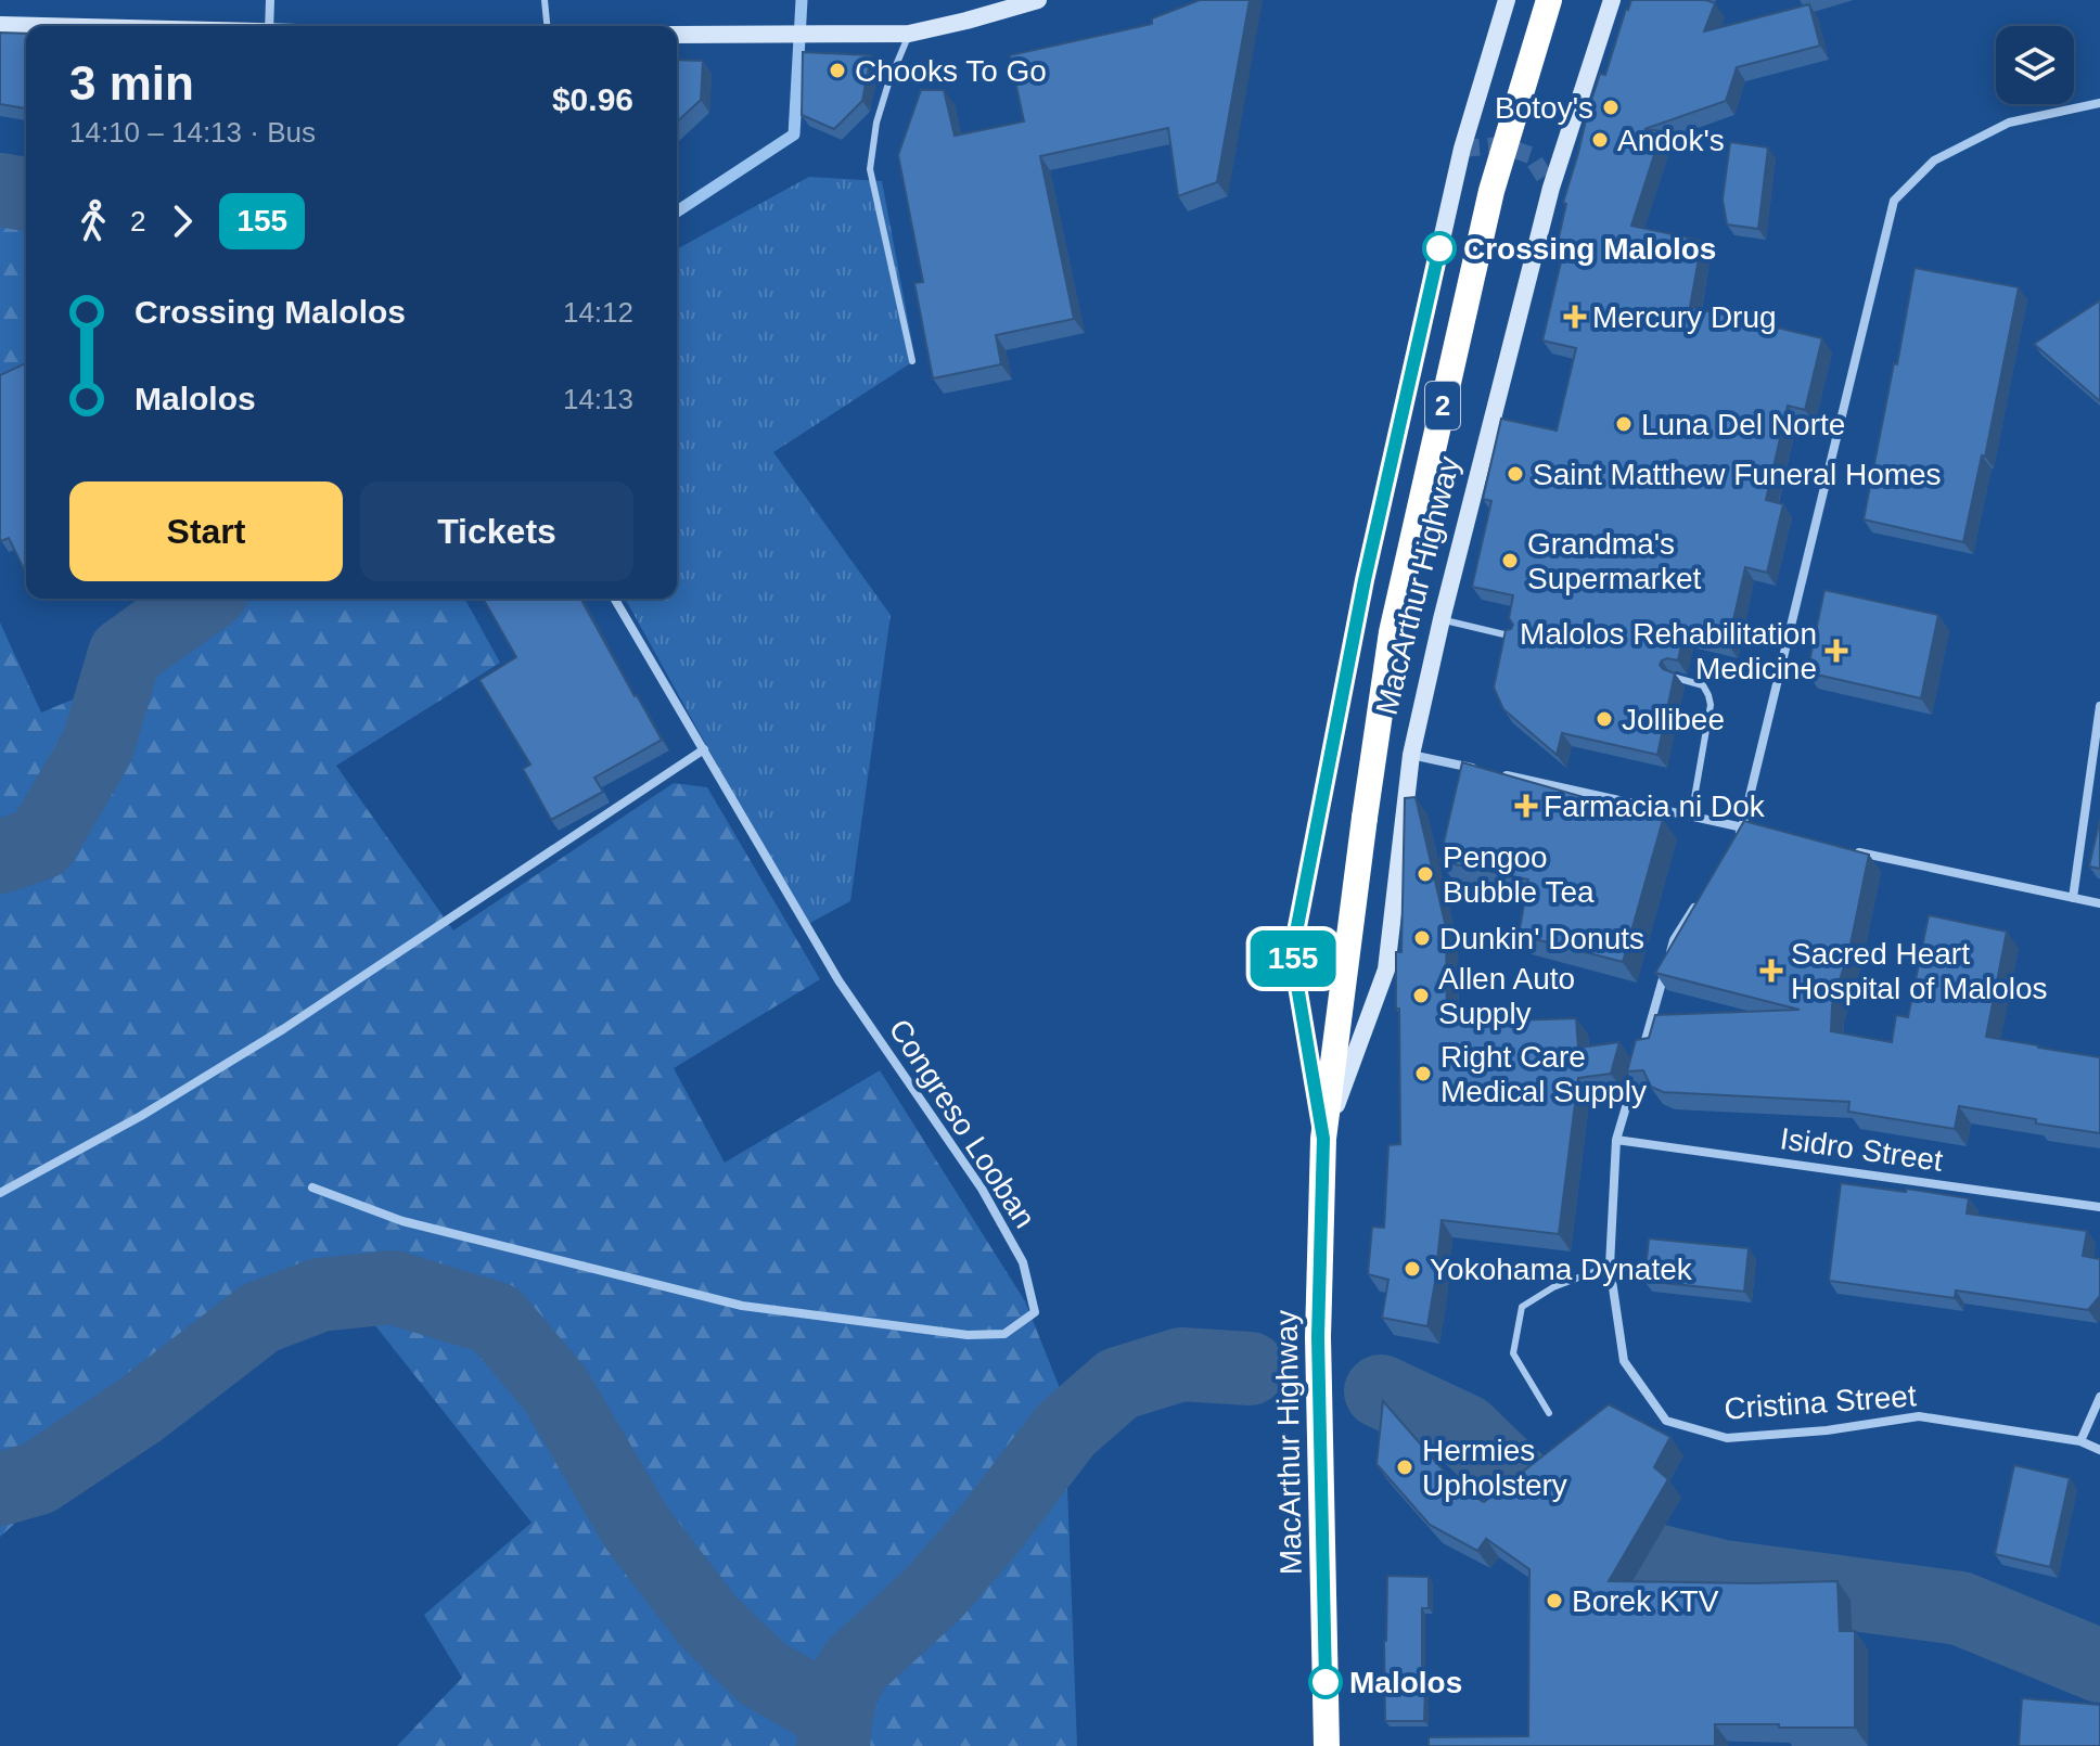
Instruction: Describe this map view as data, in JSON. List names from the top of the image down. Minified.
{"streets":{"highway":["2","MacArthur Highway"],"street":["Congreso Looban","Isidro Street","Cristina Street"]},"places":{"other":["Chooks To Go","Botoy's","Andok's","Crossing Malolos","Luna Del Norte","Saint Matthew Funeral Homes","Grandma's Supermarket","Jollibee","Pengoo Bubble Tea","Dunkin' Donuts","Allen Auto Supply","Right Care Medical Supply","Yokohama Dynatek","Hermies Upholstery","Borek KTV","Malolos"],"health":["Mercury Drug","Malolos Rehabilitation Medicine","Farmacia ni Dok","Sacred Heart Hospital of Malolos"]},"lines":["bus line 155"],"page":{"on_map":"155","heading":["3 min","14:10 – 14:13 · Bus","$0.96"],"legs":["2","155"],"list":[{"name":"Crossing Malolos","value":"14:12"},{"name":"Malolos","value":"14:13"}],"buttons":["Start","Tickets"]}}
